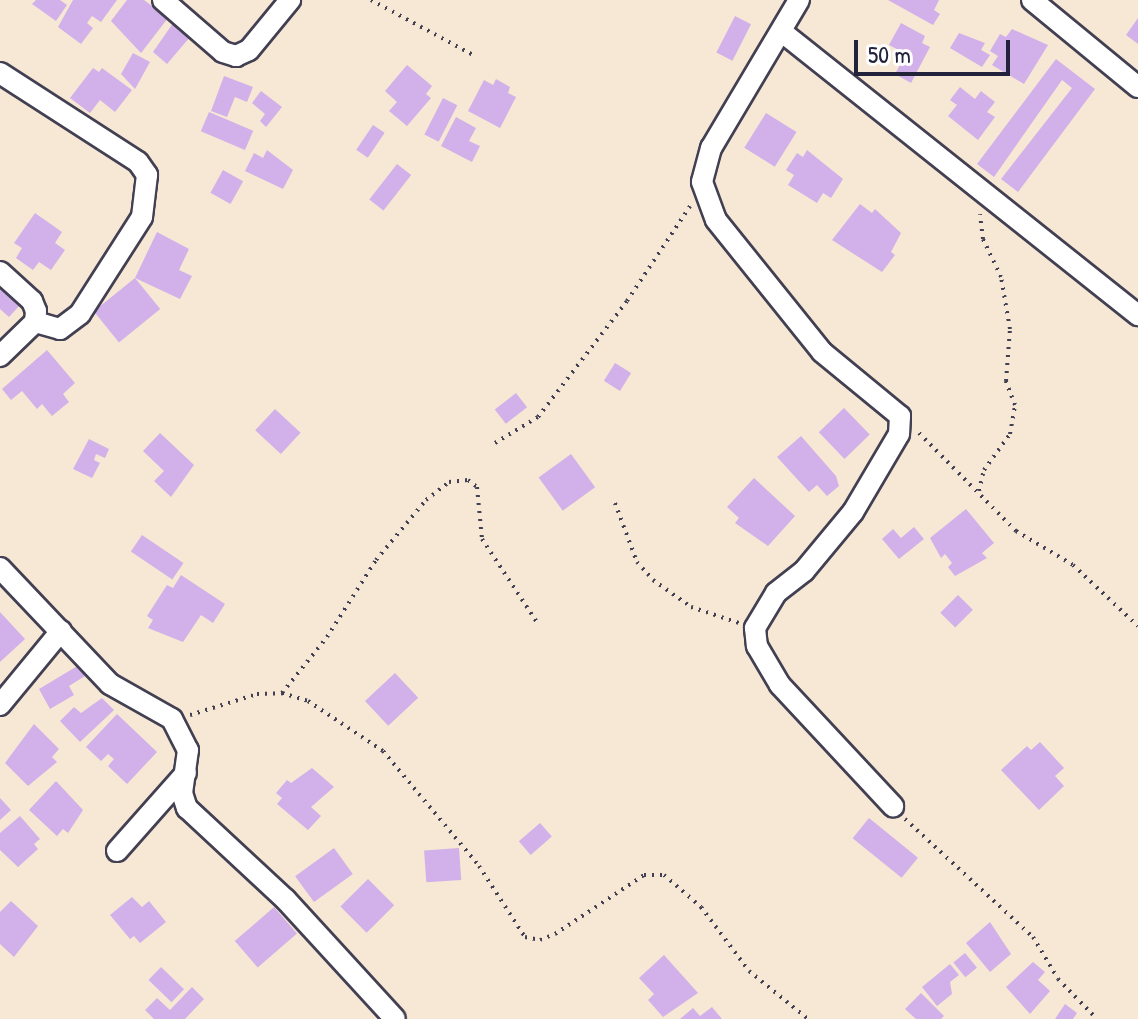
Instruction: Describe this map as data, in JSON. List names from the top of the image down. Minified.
{"scale_bar":"50 m"}
